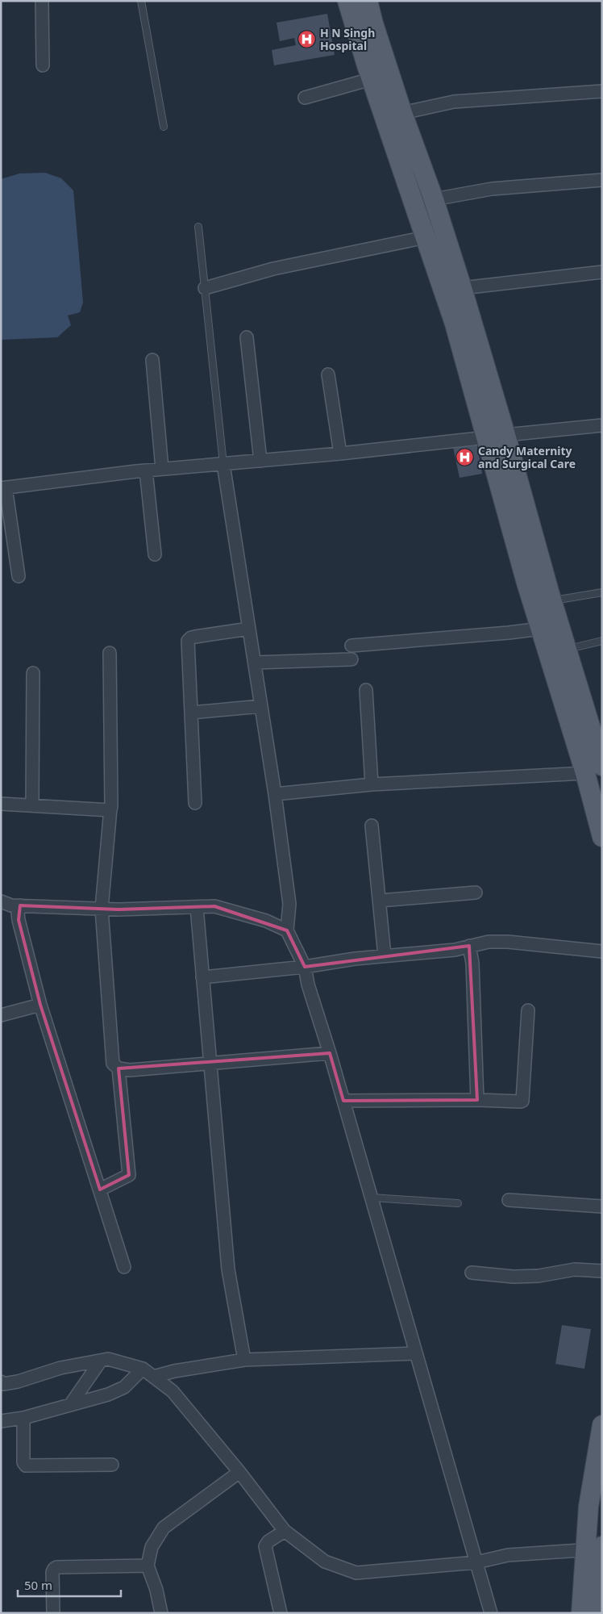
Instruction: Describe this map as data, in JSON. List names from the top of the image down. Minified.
{"places":{"hospital":["H N Singh Hospital","Candy Maternity and Surgical Care"]},"scale_bar":"50 m"}
